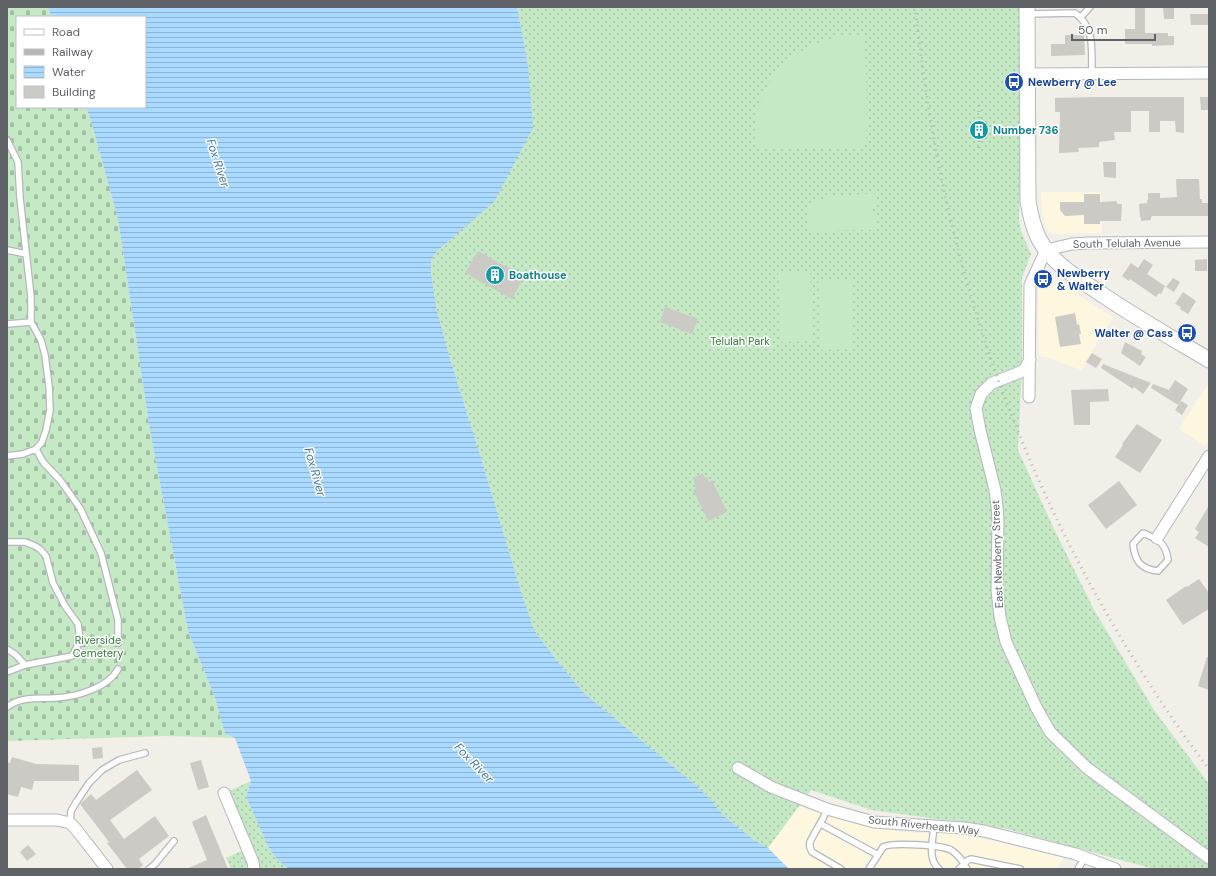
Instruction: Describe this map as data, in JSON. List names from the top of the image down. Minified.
{"streets":{"street":["South Telulah Avenue","East Newberry Street","South Riverheath Way"]},"water":["Fox River"],"parks":["Telulah Park","Riverside Cemetery"],"places":{"bus stop":["Newberry @ Lee","Newberry & Walter","Walter @ Cass"],"building":["Number 736","Boathouse"]},"legend":["Road","Railway","Water","Building"],"scale_bar":"50 m"}
